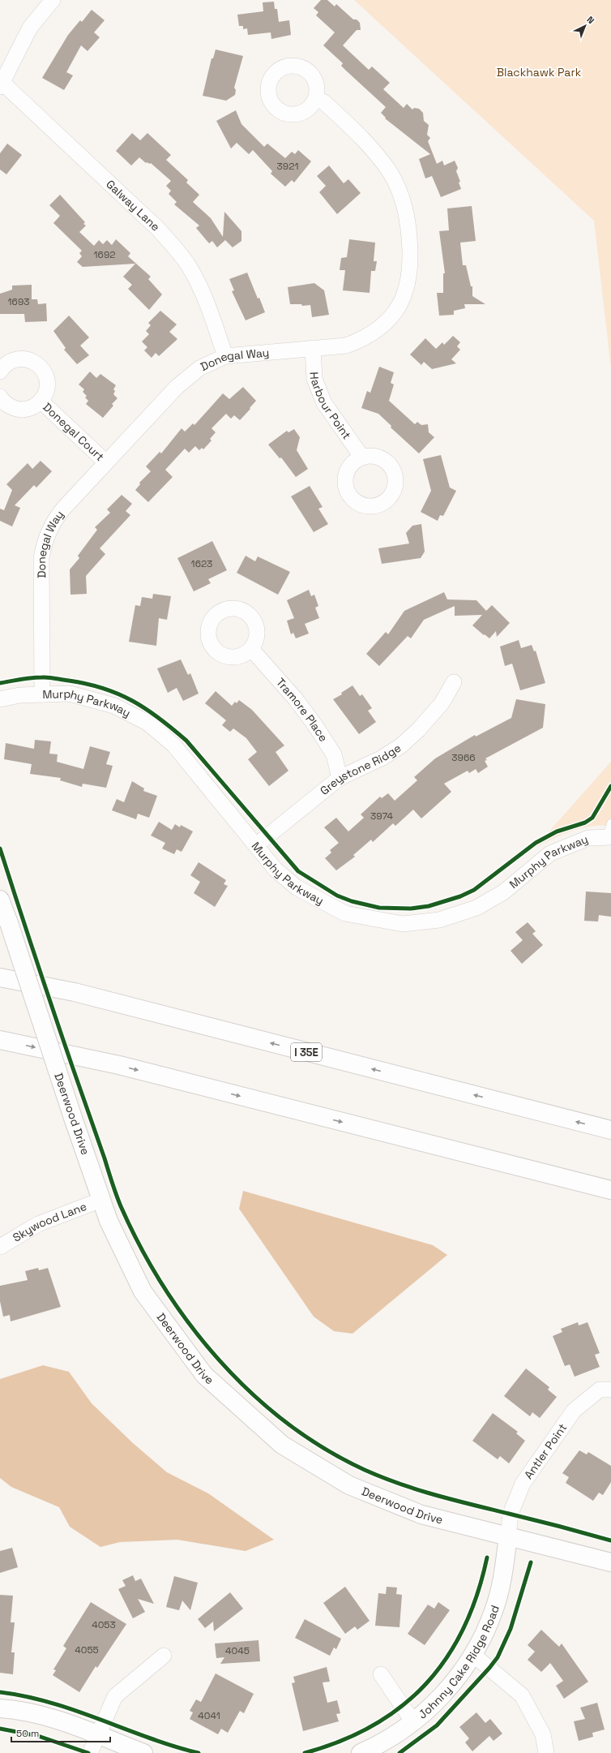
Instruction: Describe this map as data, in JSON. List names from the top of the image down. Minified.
{"streets":{"main road":["I 35E","Deerwood Drive","Johnny Cake Ridge Road"],"street":["Galway Lane","Donegal Way","Harbour Point","Donegal Court","Murphy Parkway","Tramore Place","Greystone Ridge","Skywood Lane","Antler Point"]},"crossings":[["Galway Lane","Donegal Way"],["Donegal Way","Harbour Point"],["Donegal Way","Donegal Court"],["Donegal Way","Murphy Parkway"],["Murphy Parkway","Greystone Ridge"],["Tramore Place","Greystone Ridge"],["Deerwood Drive","Skywood Lane"],["Deerwood Drive","Antler Point"],["Deerwood Drive","Johnny Cake Ridge Road"],["Antler Point","Johnny Cake Ridge Road"]],"parks":["Blackhawk Park"],"house_numbers":["3921","1692","1693","1623","3966","3974","4053","4055","4045","4041"],"scale_bar":"50 m","north":"top right"}
